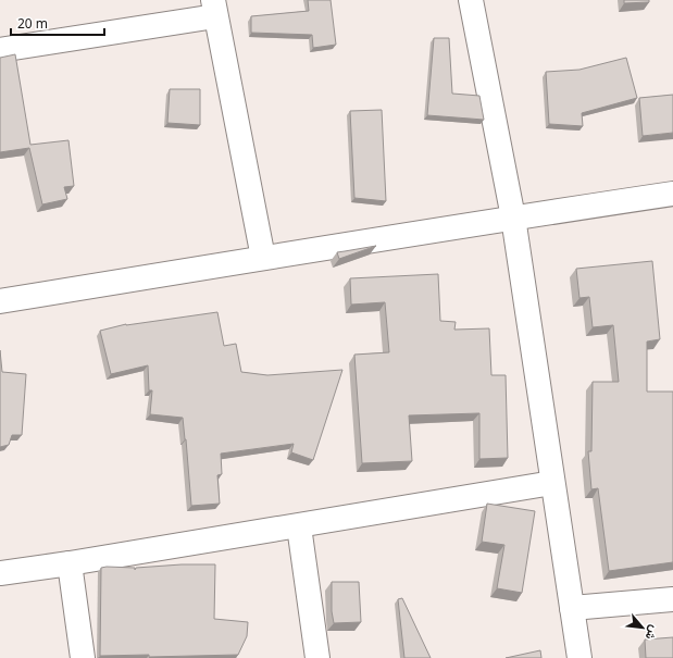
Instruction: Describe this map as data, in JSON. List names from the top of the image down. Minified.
{"scale_bar":"20 m","north":"bottom right"}
